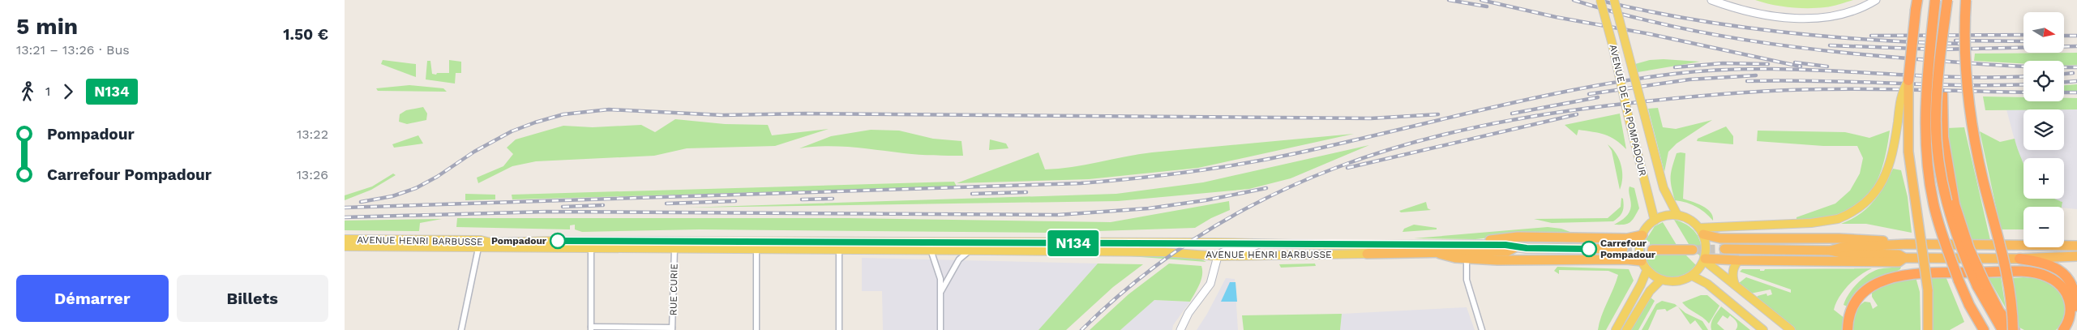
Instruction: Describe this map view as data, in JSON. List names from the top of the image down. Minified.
{"streets":{"main road":["AVENUE DE LA POMPADOUR","AVENUE HENRI BARBUSSE"],"street":["RUE CURIE"]},"crossings":[["AVENUE HENRI BARBUSSE","RUE CURIE"]],"places":["Pompadour","Carrefour Pompadour"],"lines":["bus line N134"],"north":"right","page":{"heading":["5 min","13:21 – 13:26 · Bus","1.50 €"],"on_map":"N134","map_buttons":["+","−"],"legs":["1","N134"],"list":[{"name":"Pompadour","value":"13:22"},{"name":"Carrefour Pompadour","value":"13:26"}],"buttons":["Démarrer","Billets"]}}
